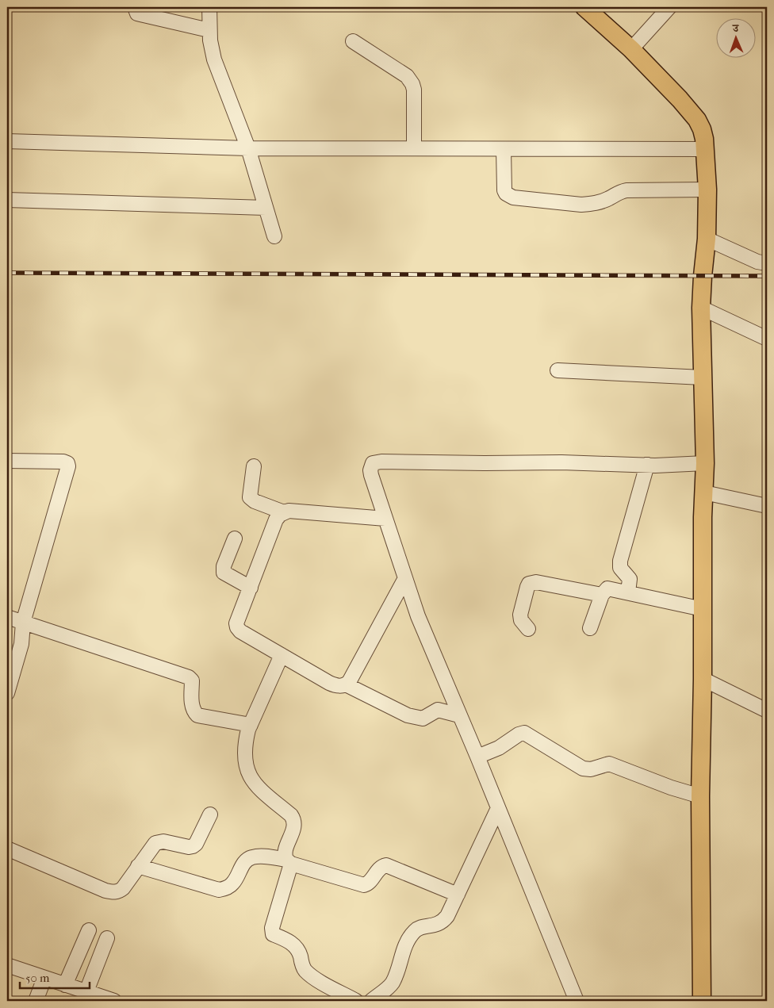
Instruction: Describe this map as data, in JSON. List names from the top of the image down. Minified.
{"scale_bar":"50 m","north":"top"}
